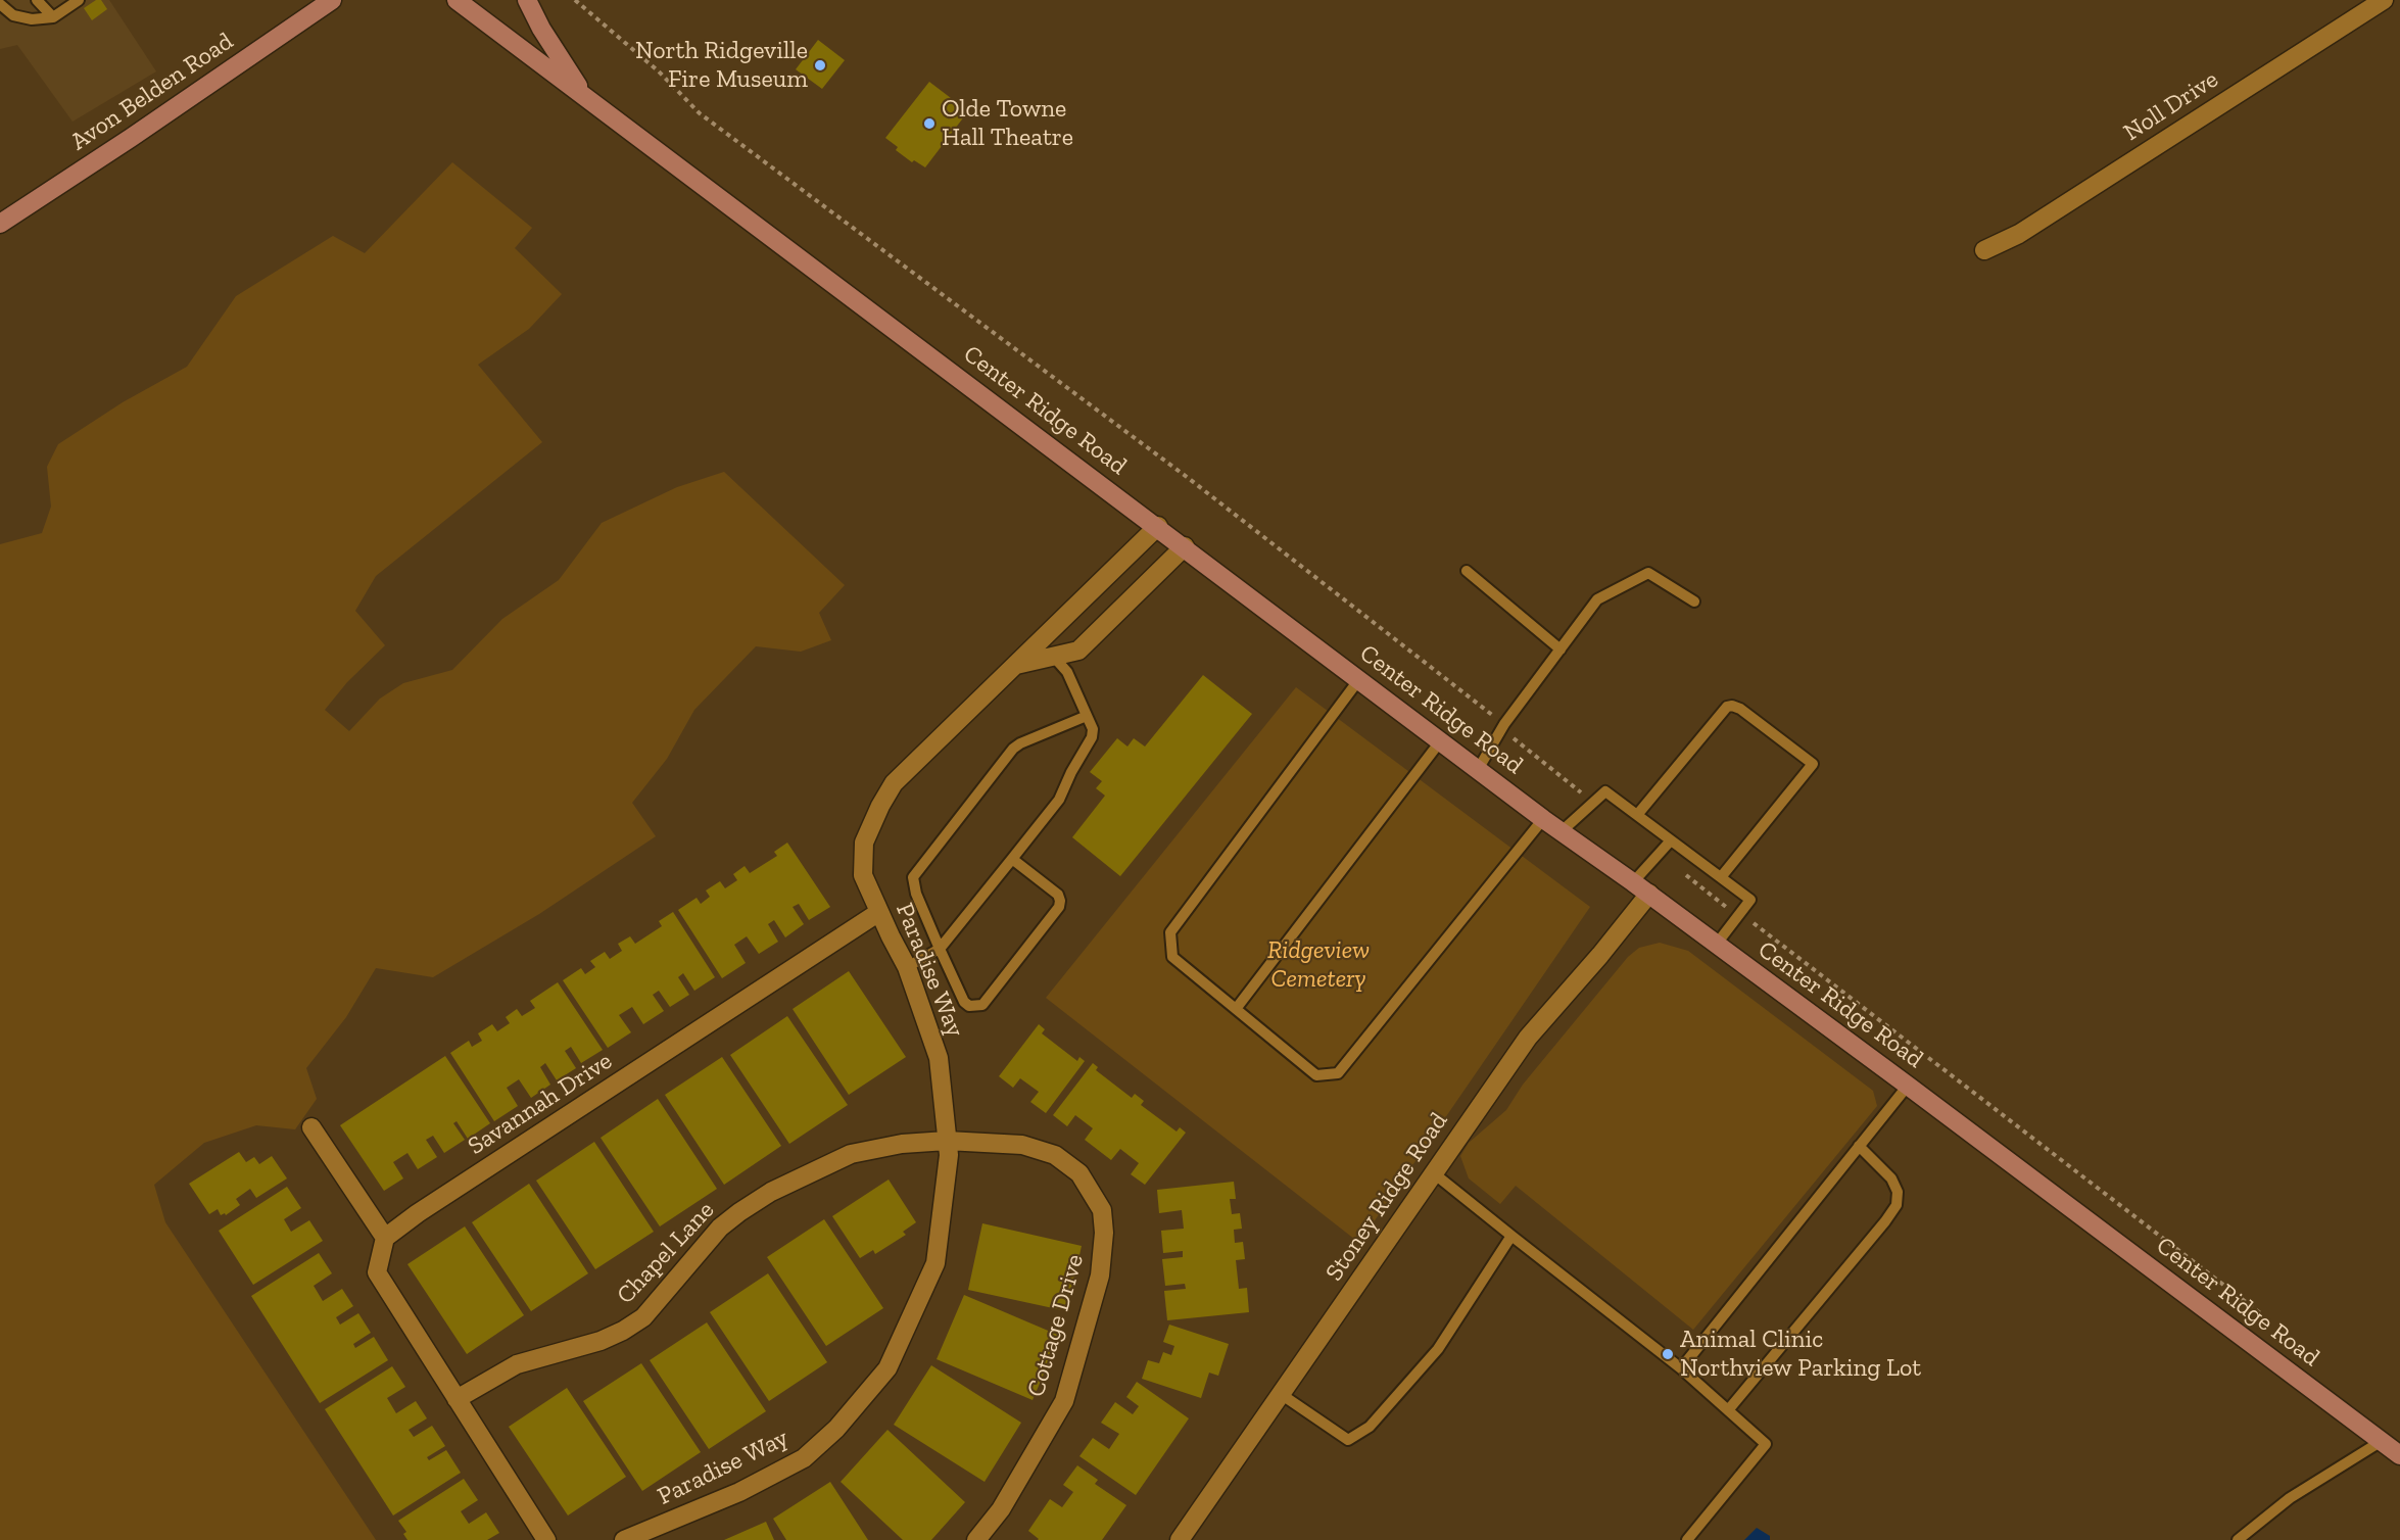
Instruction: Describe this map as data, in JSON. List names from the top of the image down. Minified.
{"streets":{"main road":["Avon Belden Road","Center Ridge Road"],"street":["Noll Drive","Paradise Way","Savannah Drive","Stoney Ridge Road","Chapel Lane","Cottage Drive"]},"crossings":[["Center Ridge Road","Paradise Way"],["Center Ridge Road","Stoney Ridge Road"],["Paradise Way","Savannah Drive"],["Paradise Way","Chapel Lane"],["Paradise Way","Cottage Drive"],["Chapel Lane","Cottage Drive"]],"parks":["Ridgeview Cemetery"],"places":["North Ridgeville Fire Museum","Olde Towne Hall Theatre","Animal Clinic Northview Parking Lot"]}
